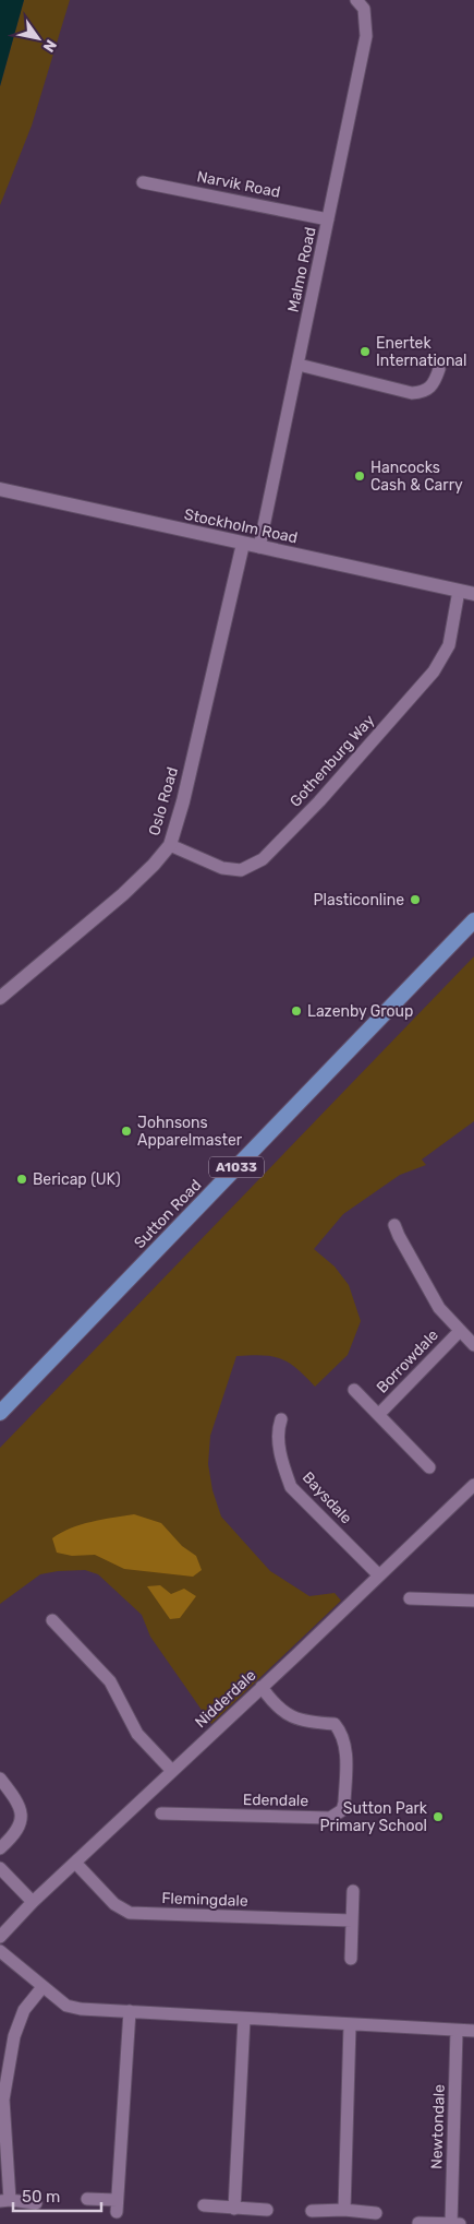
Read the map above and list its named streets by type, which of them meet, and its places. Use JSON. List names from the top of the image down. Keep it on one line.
{"streets":{"highway":["A1033","Sutton Road"],"street":["Narvik Road","Malmo Road","Stockholm Road","Gothenburg Way","Oslo Road","Borrowdale","Baysdale","Nidderdale","Edendale","Flemingdale","Newtondale"]},"crossings":[["Narvik Road","Malmo Road"],["Malmo Road","Stockholm Road"],["Stockholm Road","Gothenburg Way"],["Stockholm Road","Oslo Road"],["Gothenburg Way","Oslo Road"],["Baysdale","Nidderdale"],["Nidderdale","Edendale"],["Nidderdale","Flemingdale"]],"places":["Enertek International","Hancocks Cash & Carry","Plasticonline","Lazenby Group","Johnsons Apparelmaster","Bericap (UK)","Sutton Park Primary School"],"scale_bar":"50 m","north":"bottom right"}
